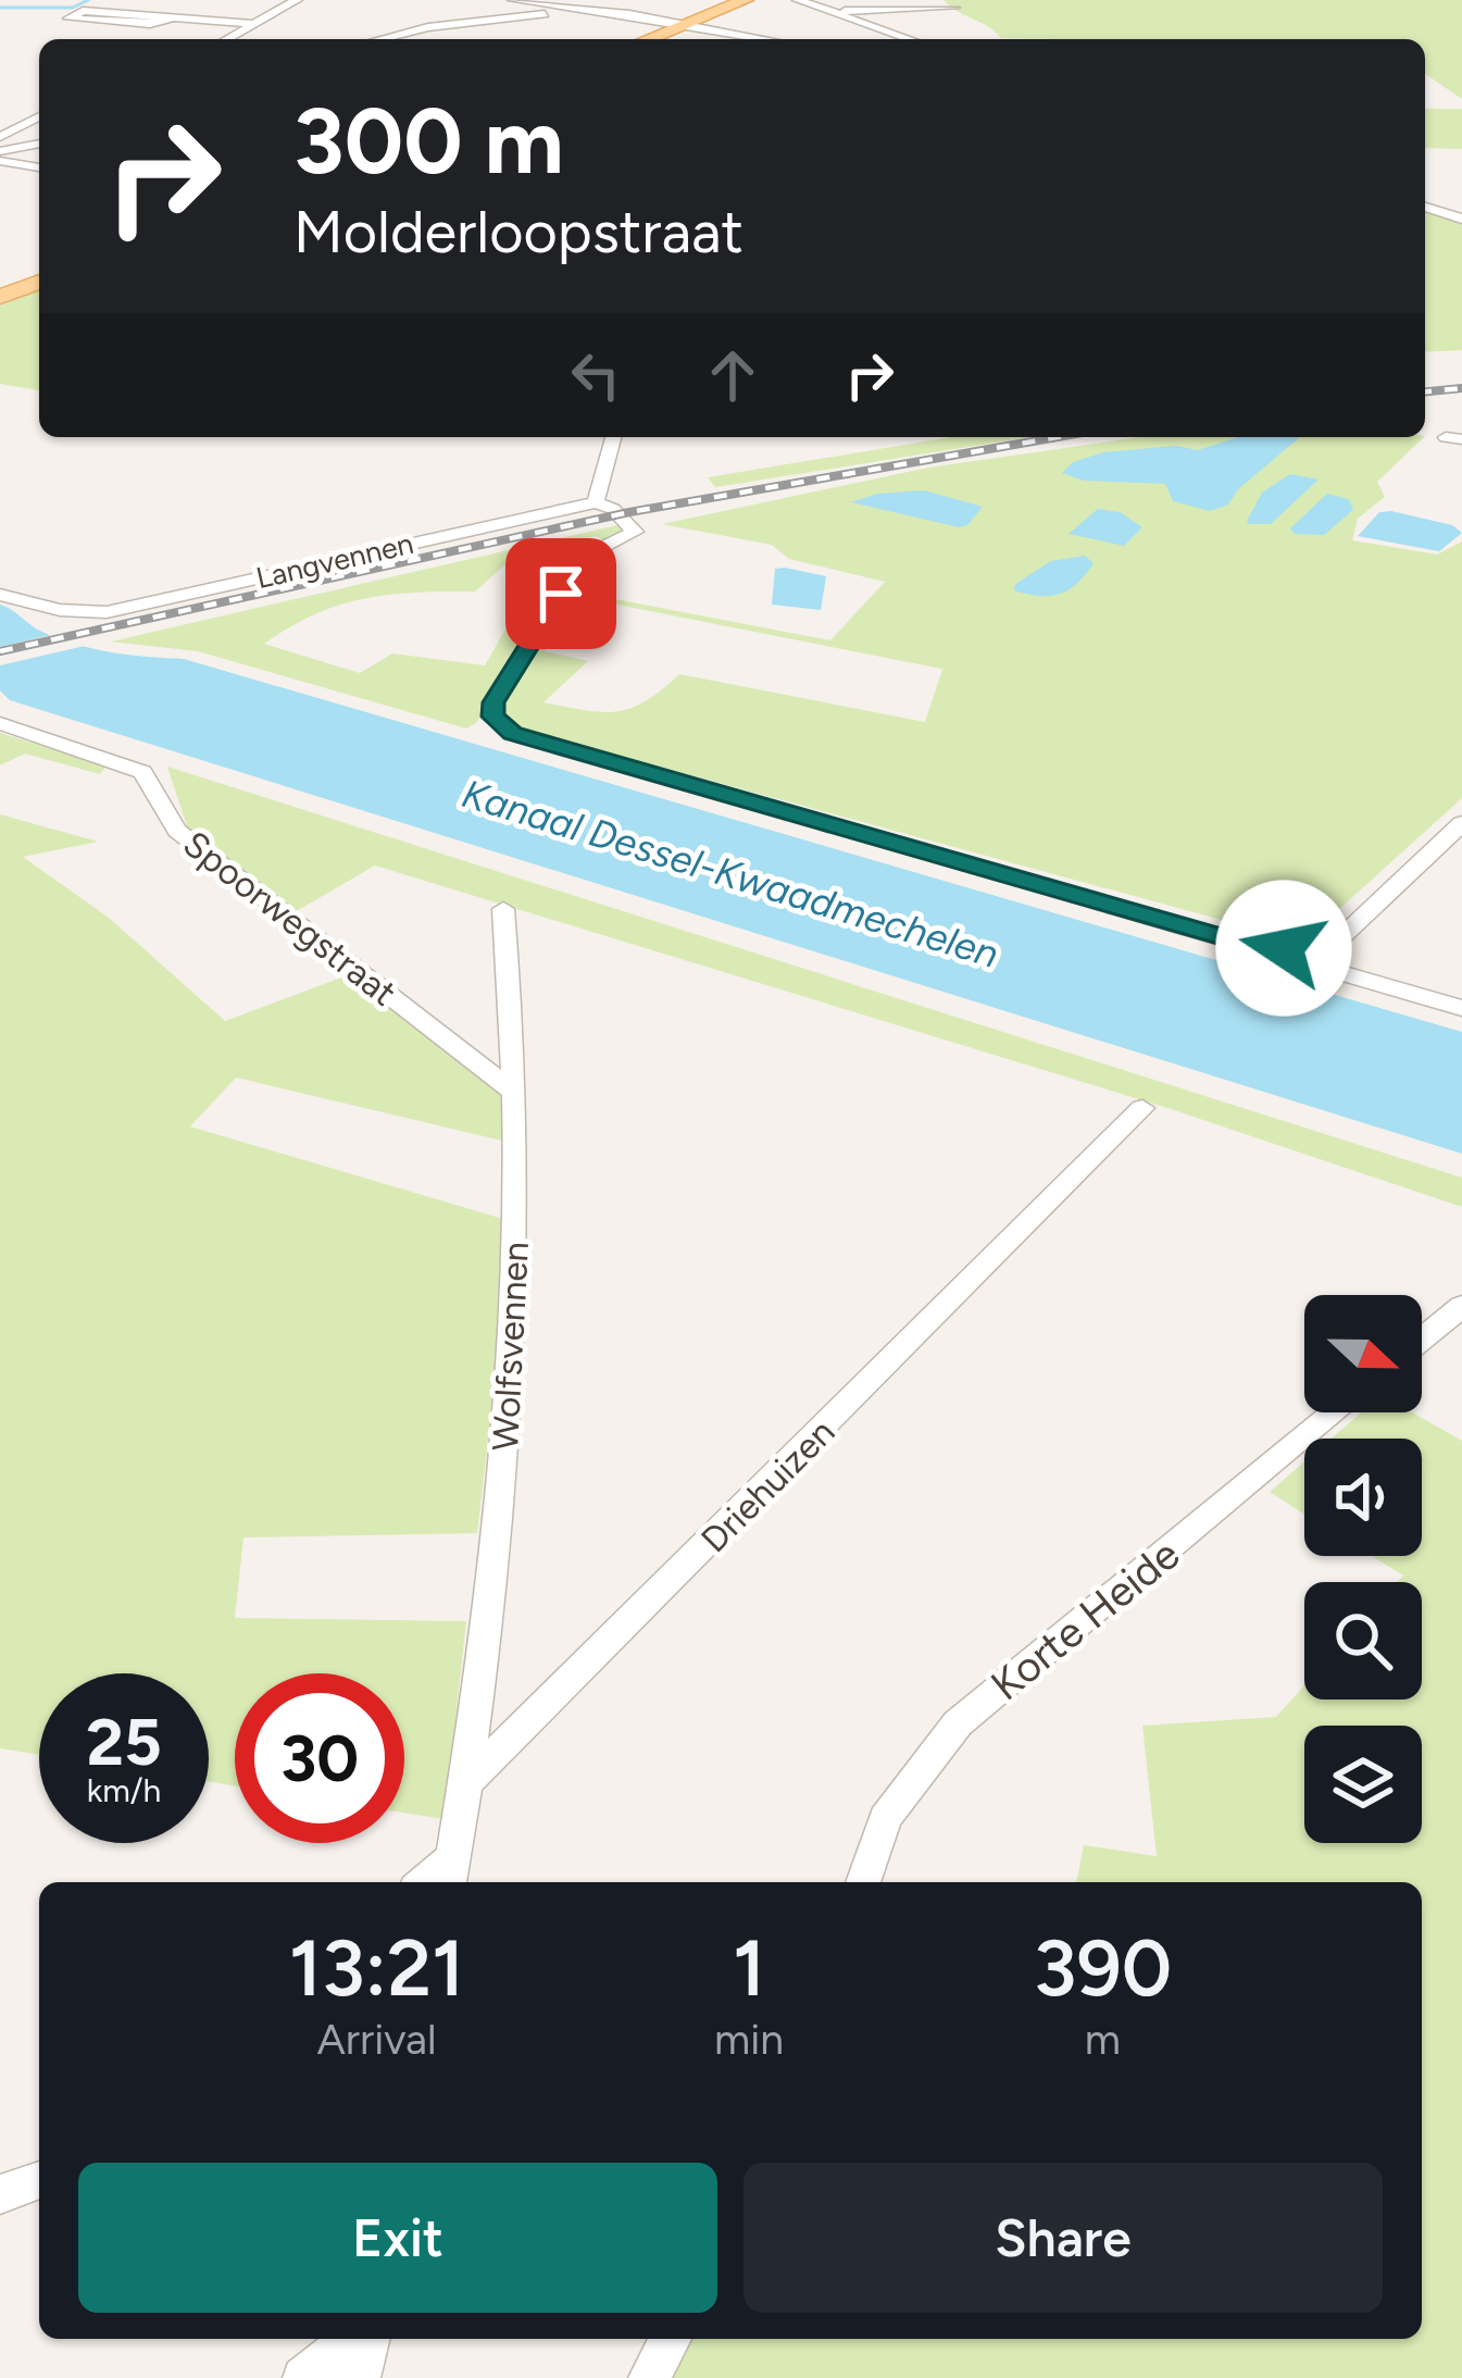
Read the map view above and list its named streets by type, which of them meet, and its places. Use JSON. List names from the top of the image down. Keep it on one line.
{"streets":{"street":["Langvennen","Spoorwegstraat","Wolfsvennen","Driehuizen","Korte Heide"]},"crossings":[["Spoorwegstraat","Wolfsvennen"],["Wolfsvennen","Driehuizen"]],"water":["Kanaal Dessel-Kwaadmechelen"],"north":"right","page":{"turn":["300 m","Molderloopstraat"],"speed":"25 km/h","limit":"30","eta":["13:21","Arrival","1","min","390","m"],"buttons":["Exit","Share"]}}
